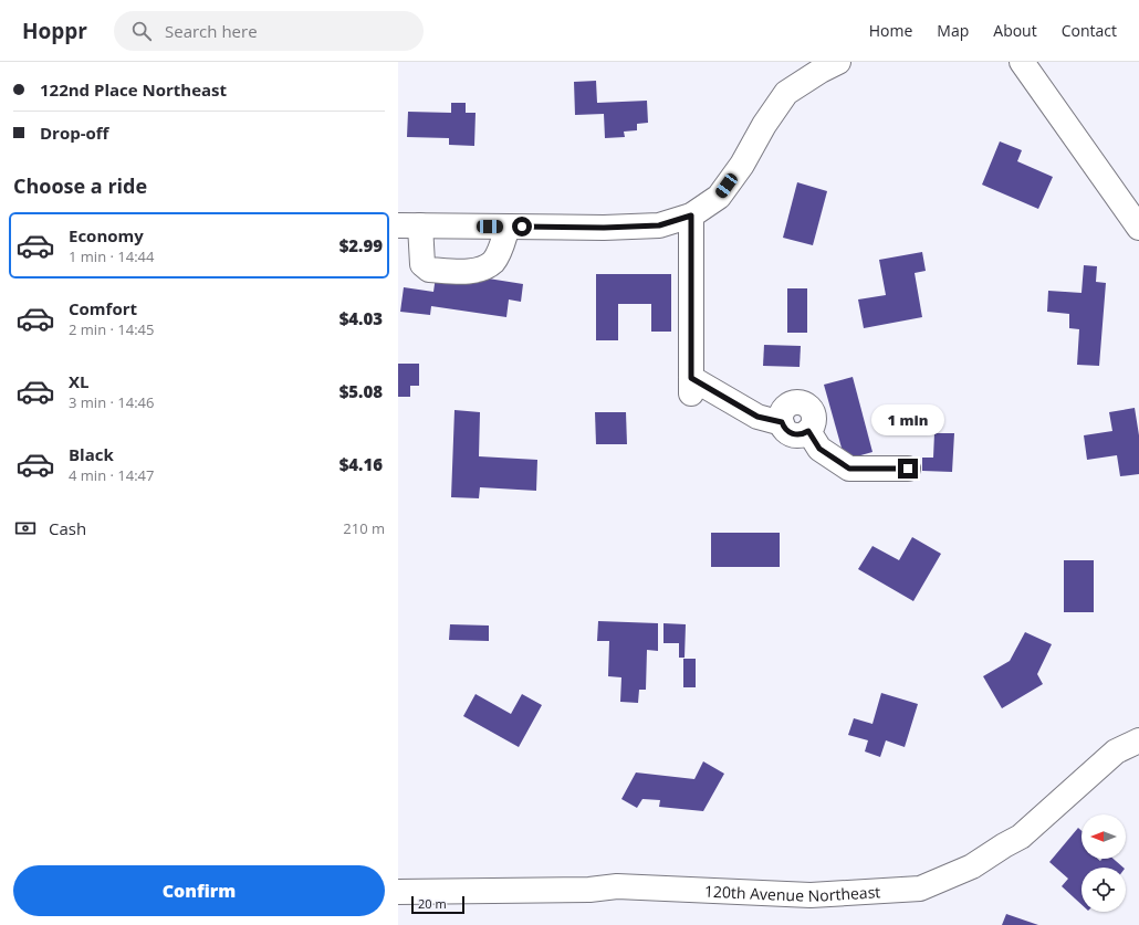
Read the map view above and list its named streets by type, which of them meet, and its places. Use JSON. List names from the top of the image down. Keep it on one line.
{"streets":{"street":["120th Avenue Northeast"]},"scale_bar":"20 m","north":"left","page":{"header":"Hoppr","search":"Search here","nav":["Home","Map","About","Contact"],"banner":["122nd Place Northeast","Drop-off"],"heading":"Choose a ride","list":[{"name":"Economy","note":"1 min · 14:44","value":"$2.99"},{"name":"Comfort","note":"2 min · 14:45","value":"$4.03"},{"name":"XL","note":"3 min · 14:46","value":"$5.08"},{"name":"Black","note":"4 min · 14:47","value":"$4.16"}],"bubble":"1 min","pay":["Cash","210 m"],"buttons":"Confirm","scale":"20 m"}}
